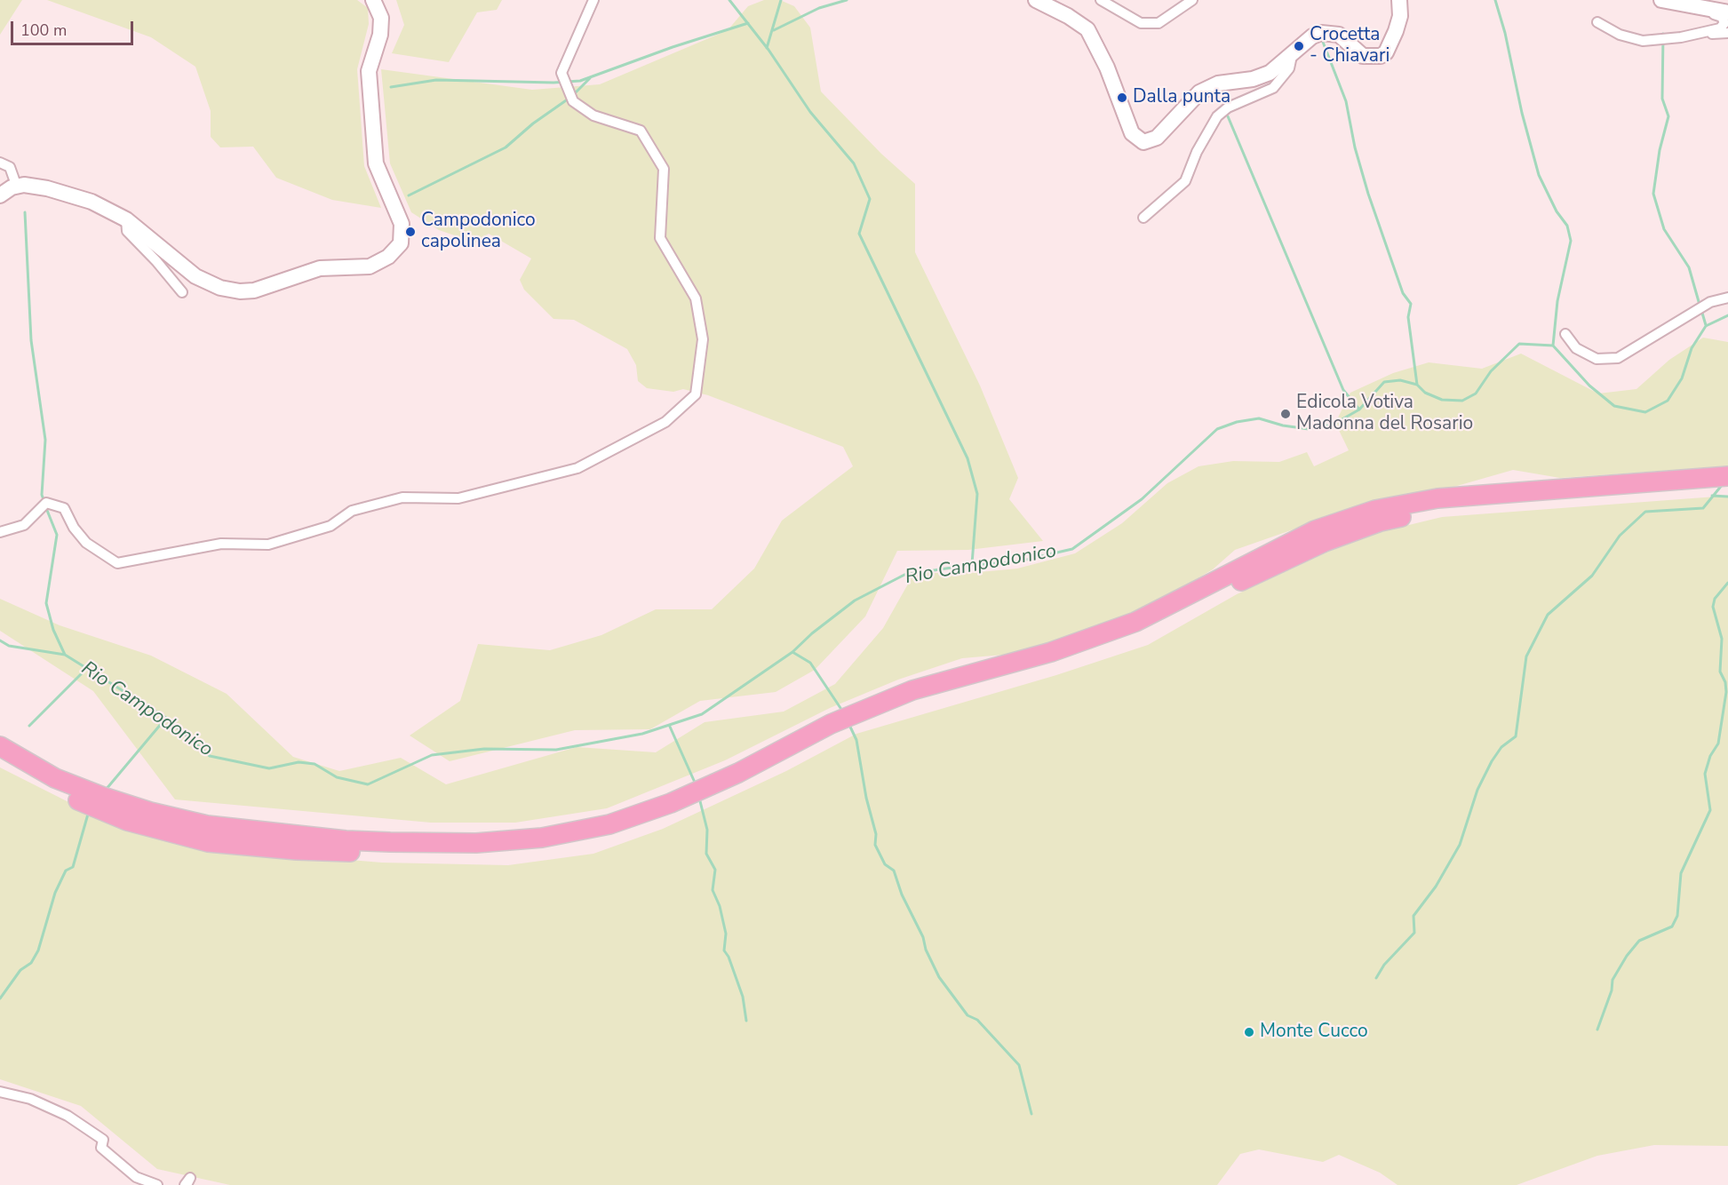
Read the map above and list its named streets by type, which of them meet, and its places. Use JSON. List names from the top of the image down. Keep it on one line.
{"water":["Rio Campodonico"],"places":["Crocetta - Chiavari","Dalla punta","Campodonico capolinea","Edicola Votiva Madonna del Rosario","Monte Cucco"],"scale_bar":"100 m"}
